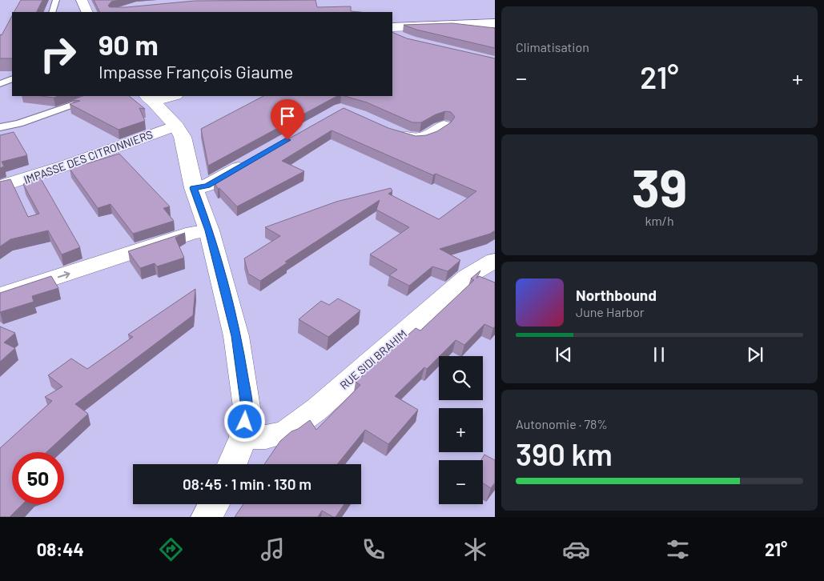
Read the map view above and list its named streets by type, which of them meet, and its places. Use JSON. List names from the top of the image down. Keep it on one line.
{"streets":{"street":["IMPASSE DES CITRONNIERS","RUE SIDI BRAHIM"]},"page":{"tile":["Climatisation",["39","km/h"],["Autonomie · 78%","390 km"]],"turn":["90 m","Impasse François Giaume"],"heat":["−","21°","+"],"song":["Northbound","June Harbor"],"map_buttons":["+","−"],"limit":"50","trip":"08:45 · 1 min · 130 m","tabs":["08:44","21°"]}}
